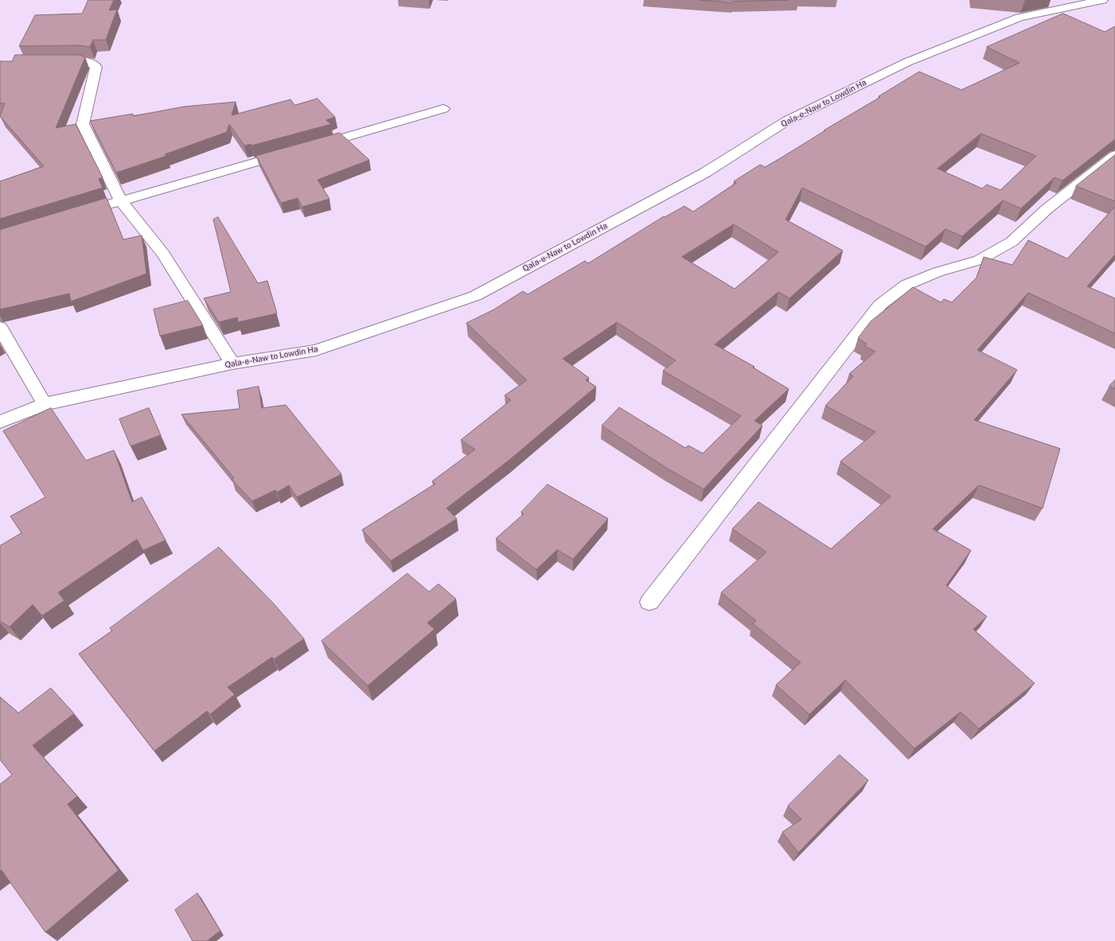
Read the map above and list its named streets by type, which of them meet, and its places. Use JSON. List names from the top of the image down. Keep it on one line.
{"streets":{"street":["Qala-e-Naw to Lowdin Ha"]}}
